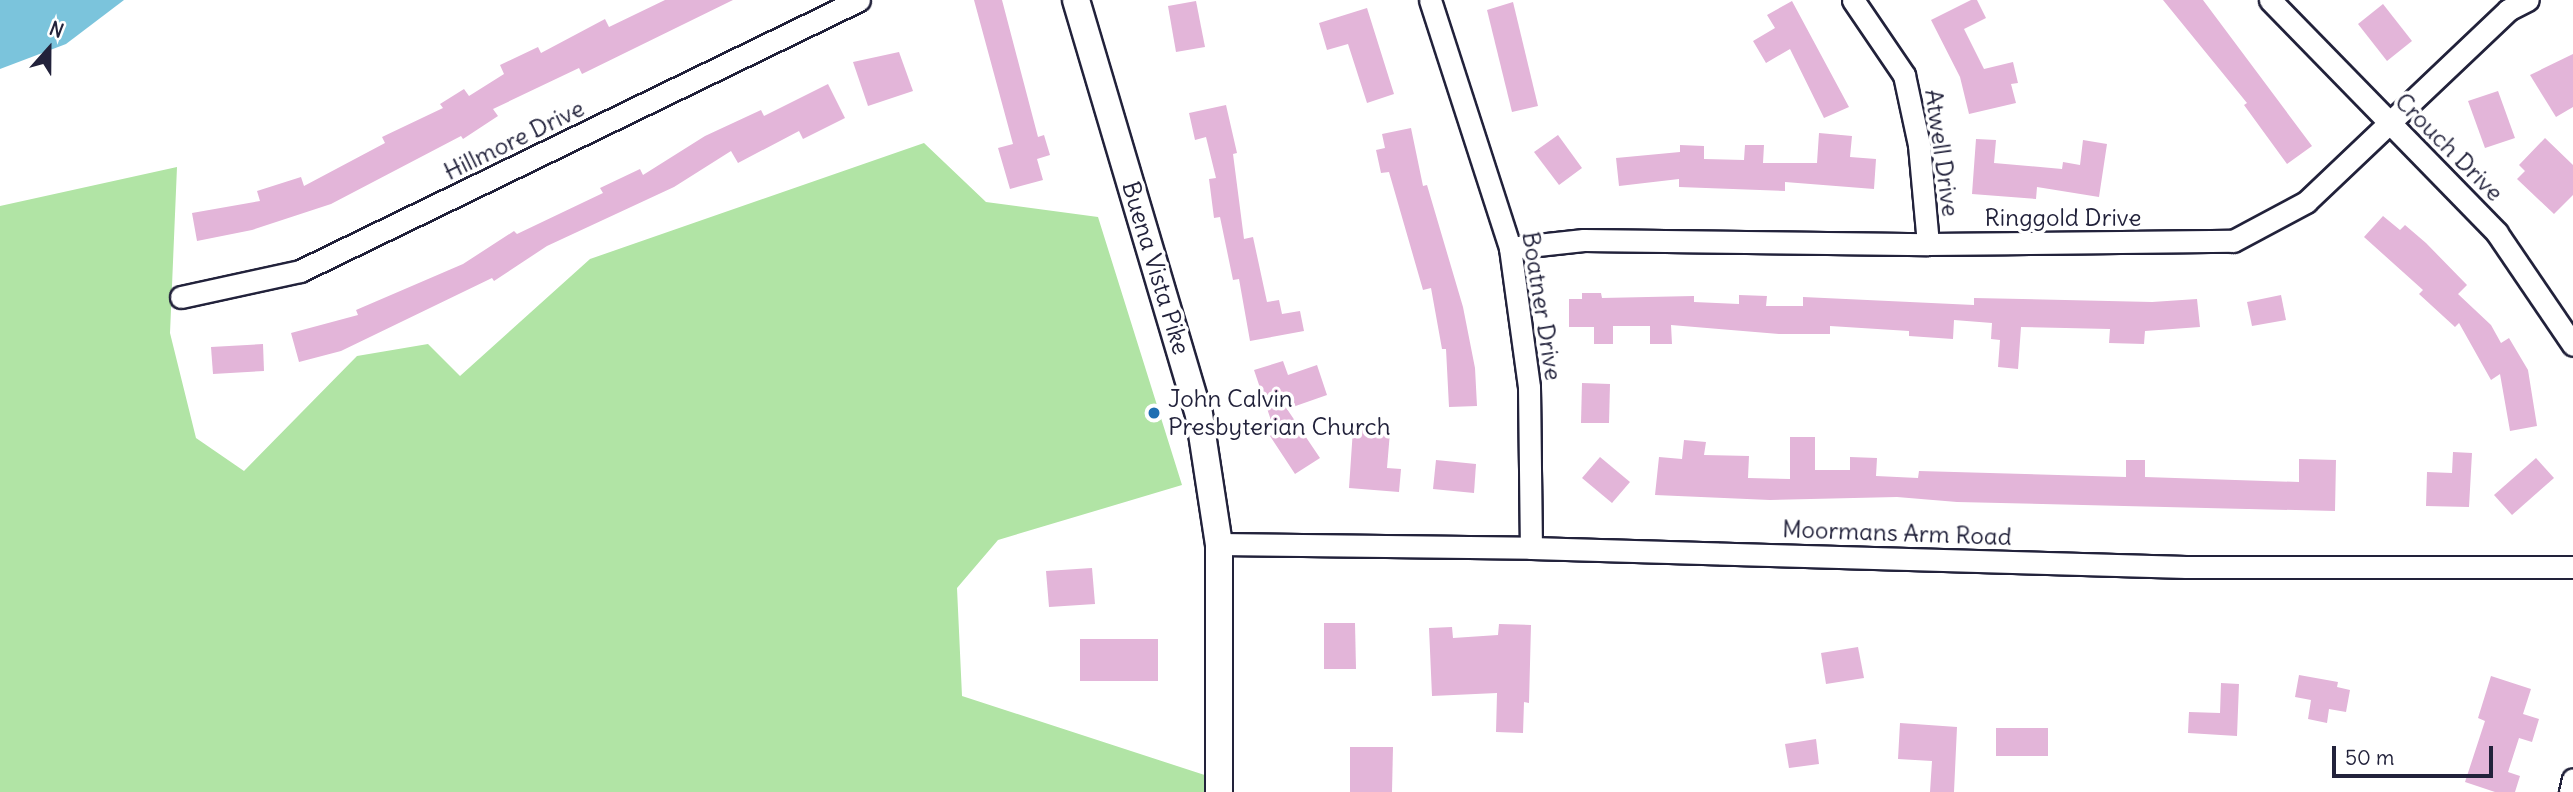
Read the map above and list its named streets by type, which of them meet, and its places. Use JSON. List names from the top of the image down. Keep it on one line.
{"streets":{"main road":["Buena Vista Pike"],"street":["Hillmore Drive","Crouch Drive","Atwell Drive","Ringgold Drive","Boatner Drive","Moormans Arm Road"]},"crossings":[["Crouch Drive","Ringgold Drive"],["Atwell Drive","Ringgold Drive"],["Ringgold Drive","Boatner Drive"],["Buena Vista Pike","Moormans Arm Road"],["Boatner Drive","Moormans Arm Road"]],"places":["John Calvin Presbyterian Church"],"scale_bar":"50 m","north":"top"}
